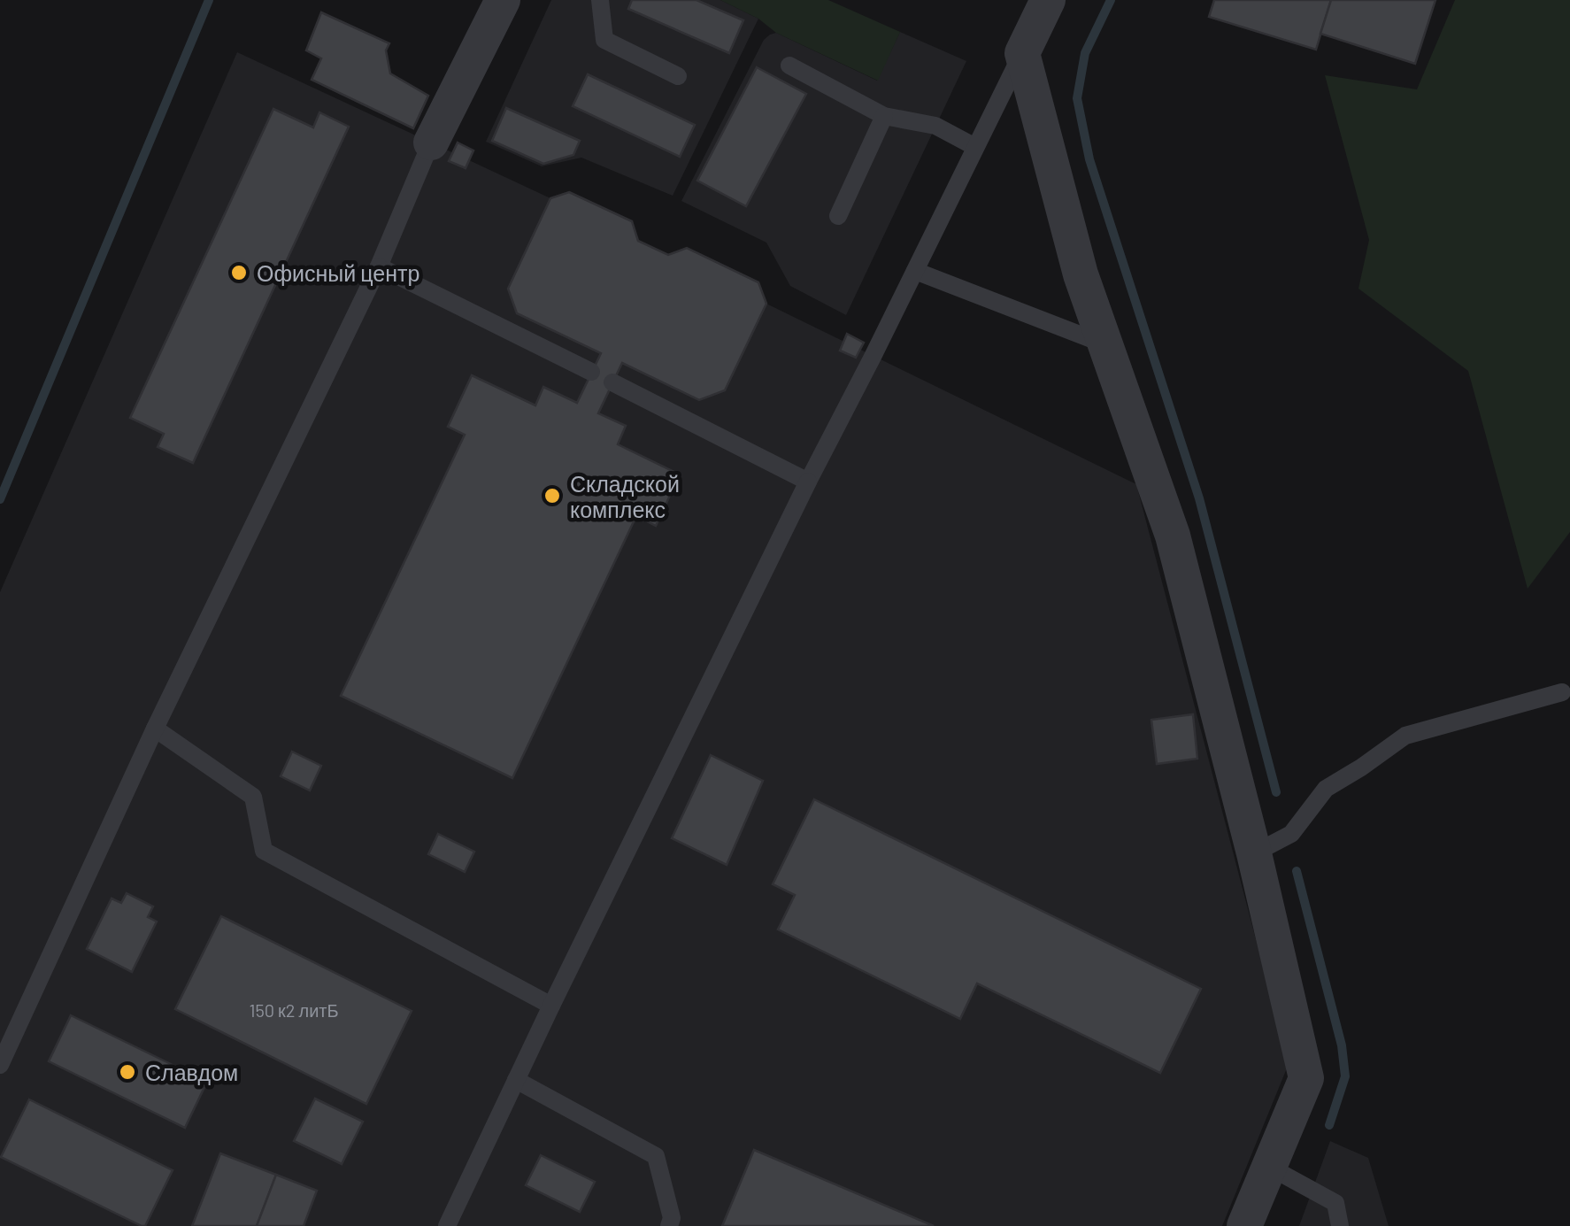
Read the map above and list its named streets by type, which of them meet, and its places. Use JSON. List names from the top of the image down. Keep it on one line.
{"places":["Офисный центр","Складской комплекс","Славдом"],"house_numbers":["150 к2 литБ"]}
